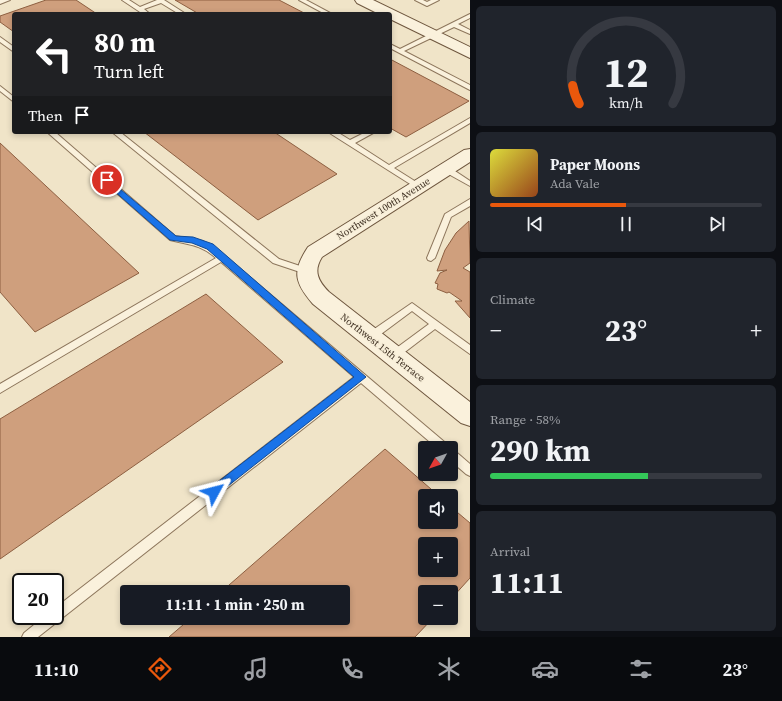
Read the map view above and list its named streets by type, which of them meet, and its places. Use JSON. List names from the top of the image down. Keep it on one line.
{"streets":{"street":["Northwest 100th Avenue","Northwest 15th Terrace"]},"crossings":[["Northwest 100th Avenue","Northwest 15th Terrace"]],"north":"bottom left","page":{"turn":["80 m","Turn left"],"then":"Then","song":["Paper Moons","Ada Vale"],"tile":["Climate",["Range · 58%","290 km"],["Arrival","11:11"]],"heat":["−","23°","+"],"map_buttons":["+","−"],"limit":"20","trip":"11:11 · 1 min · 250 m","tabs":["11:10","23°"],"gauge":["12","km/h"]}}
